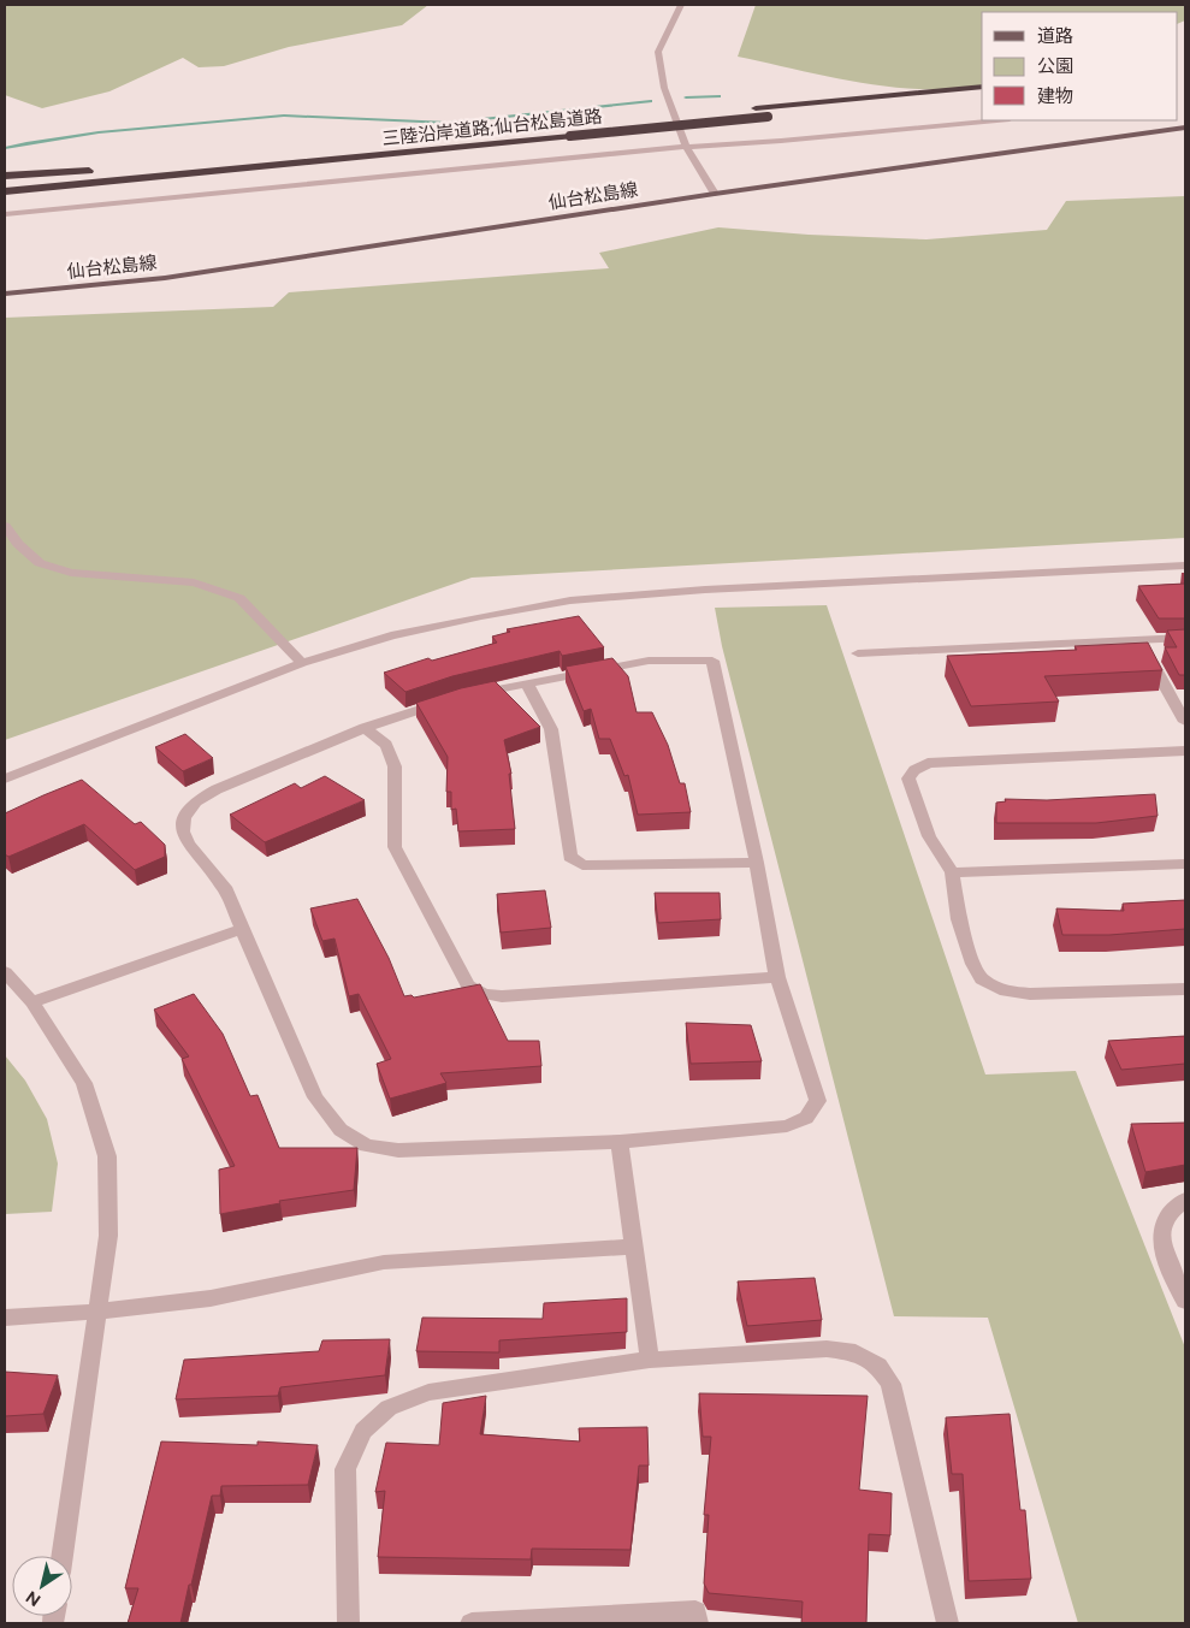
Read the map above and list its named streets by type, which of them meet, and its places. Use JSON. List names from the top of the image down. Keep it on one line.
{"streets":{"highway":["三陸沿岸道路;仙台松島道路"],"main road":["仙台松島線"]},"legend":["道路","公園","建物"],"north":"bottom left"}
